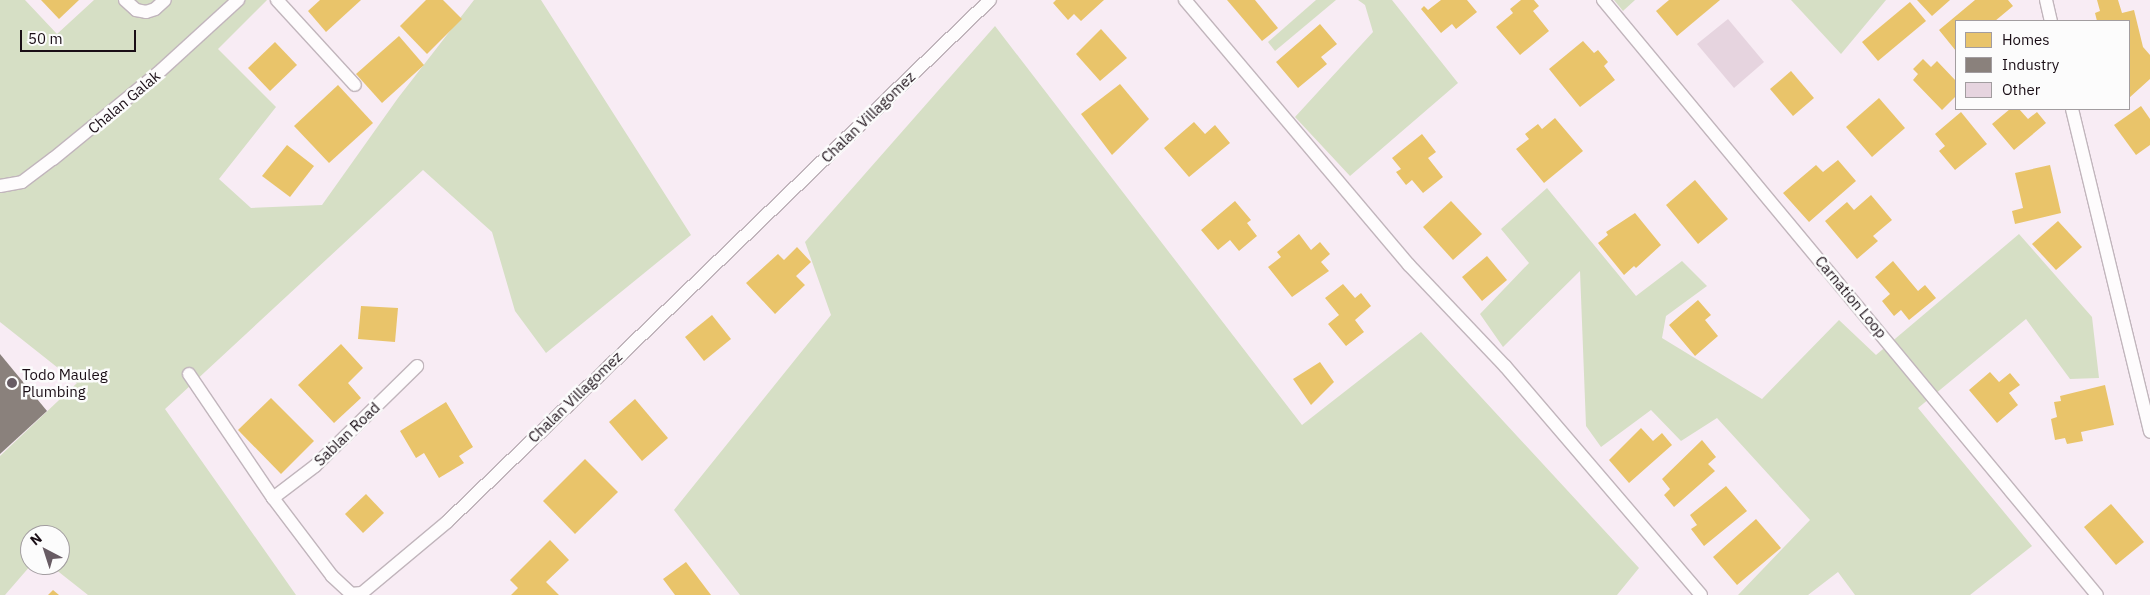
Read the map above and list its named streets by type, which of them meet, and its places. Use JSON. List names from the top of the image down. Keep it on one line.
{"streets":{"street":["Chalan Galak","Chalan Villagomez","Carnation Loop","Sablan Road"]},"crossings":[["Chalan Villagomez","Sablan Road"]],"places":["Todo Mauleg Plumbing"],"legend":["Homes","Industry","Other"],"scale_bar":"50 m","north":"top left"}
